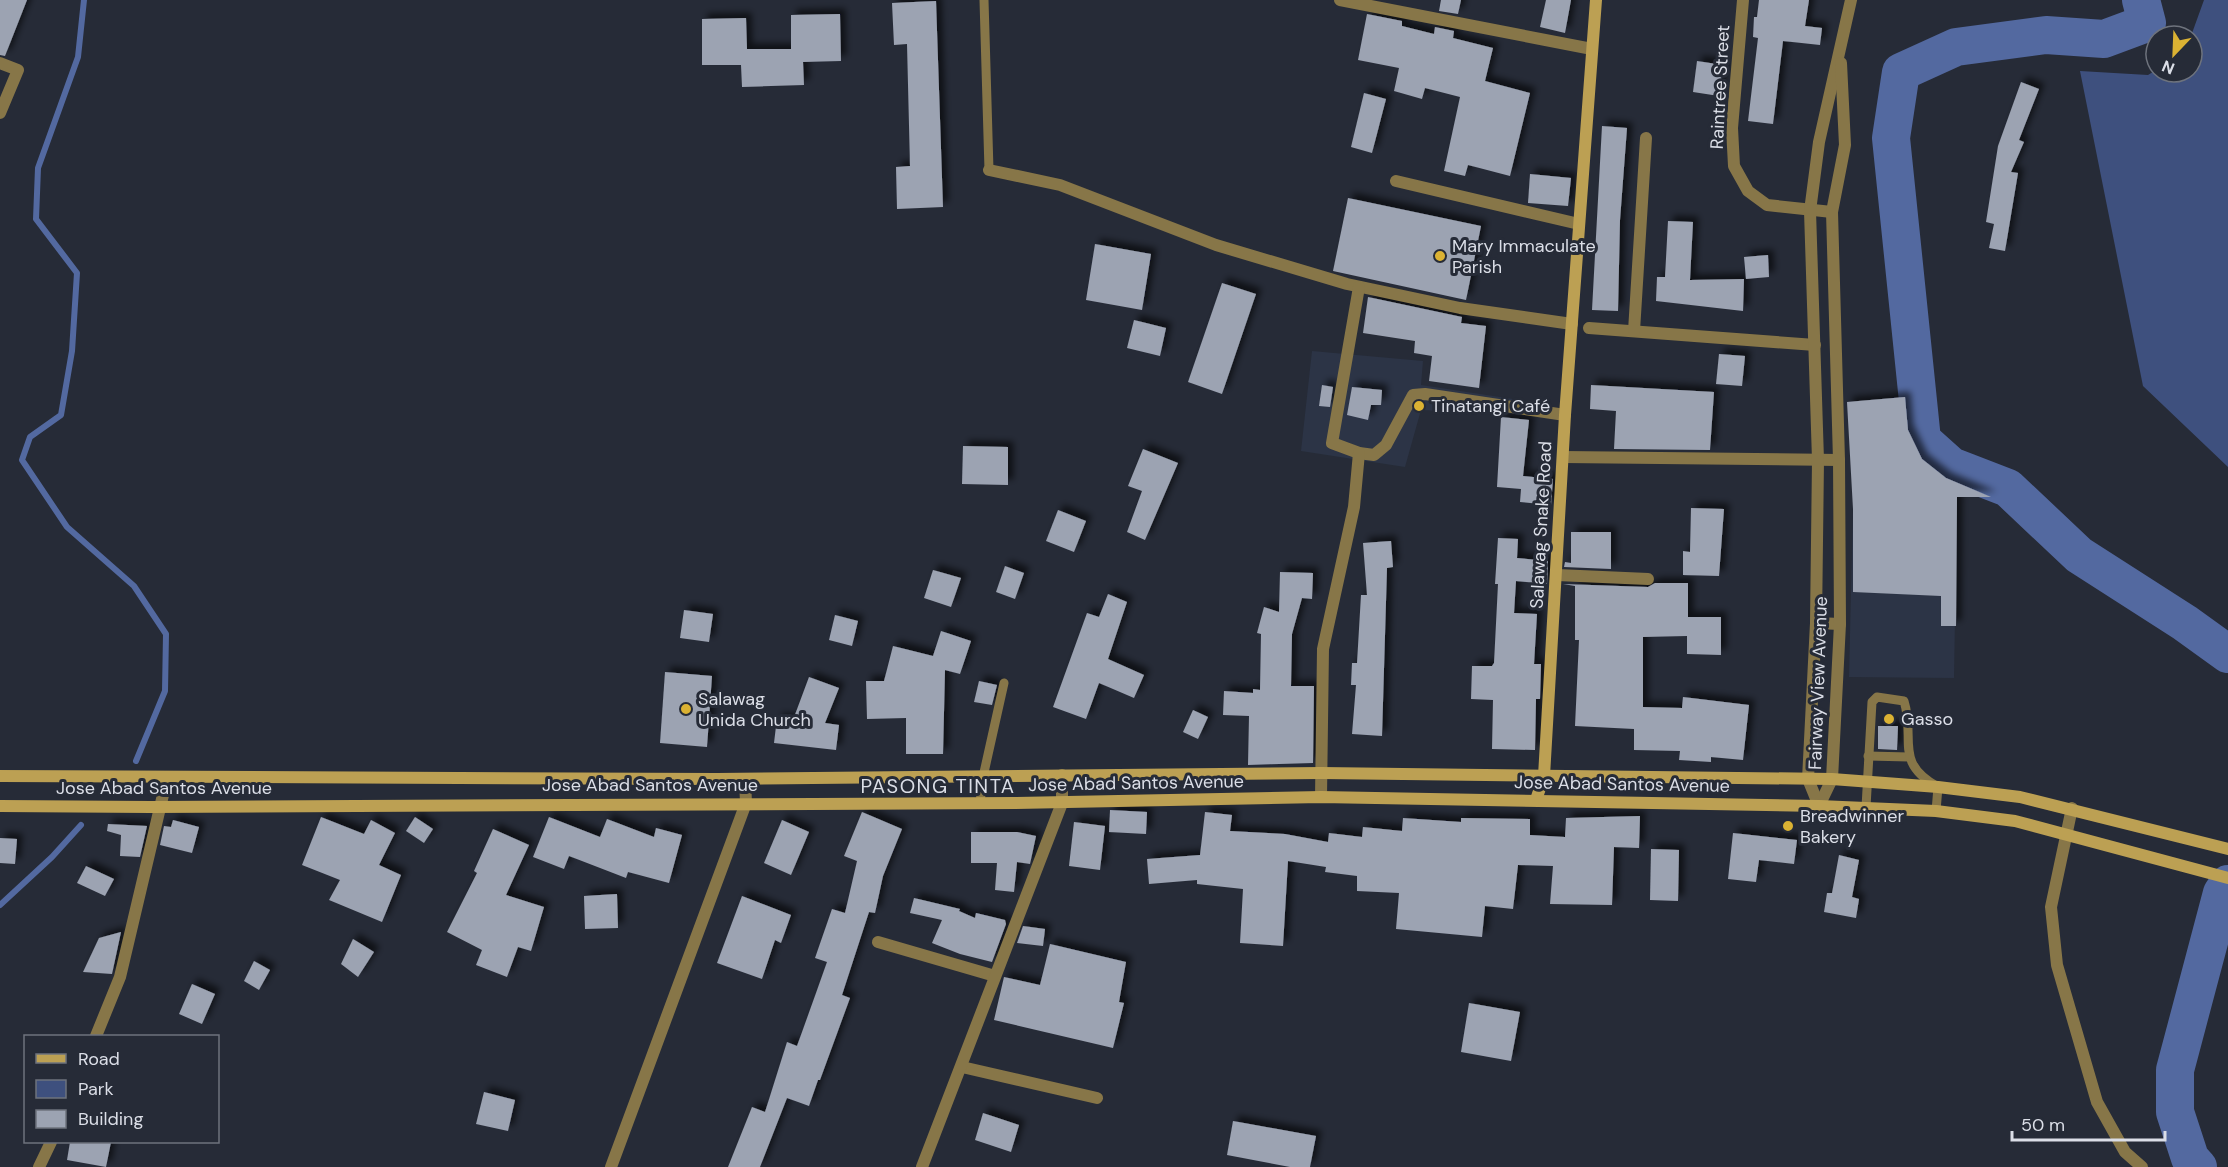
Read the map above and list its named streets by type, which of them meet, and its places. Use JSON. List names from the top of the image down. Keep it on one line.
{"streets":{"main road":["Salawag Snake Road","Jose Abad Santos Avenue"],"street":["Raintree Street","Fairway View Avenue"]},"crossings":[["Raintree Street","Fairway View Avenue"],["Salawag Snake Road","Jose Abad Santos Avenue"],["Fairway View Avenue","Jose Abad Santos Avenue"]],"districts":["PASONG TINTA"],"places":["Mary Immaculate Parish","Tinatangi Café","Salawag Unida Church","Gasso","Breadwinner Bakery"],"legend":["Road","Park","Building"],"scale_bar":"50 m","north":"bottom left"}
